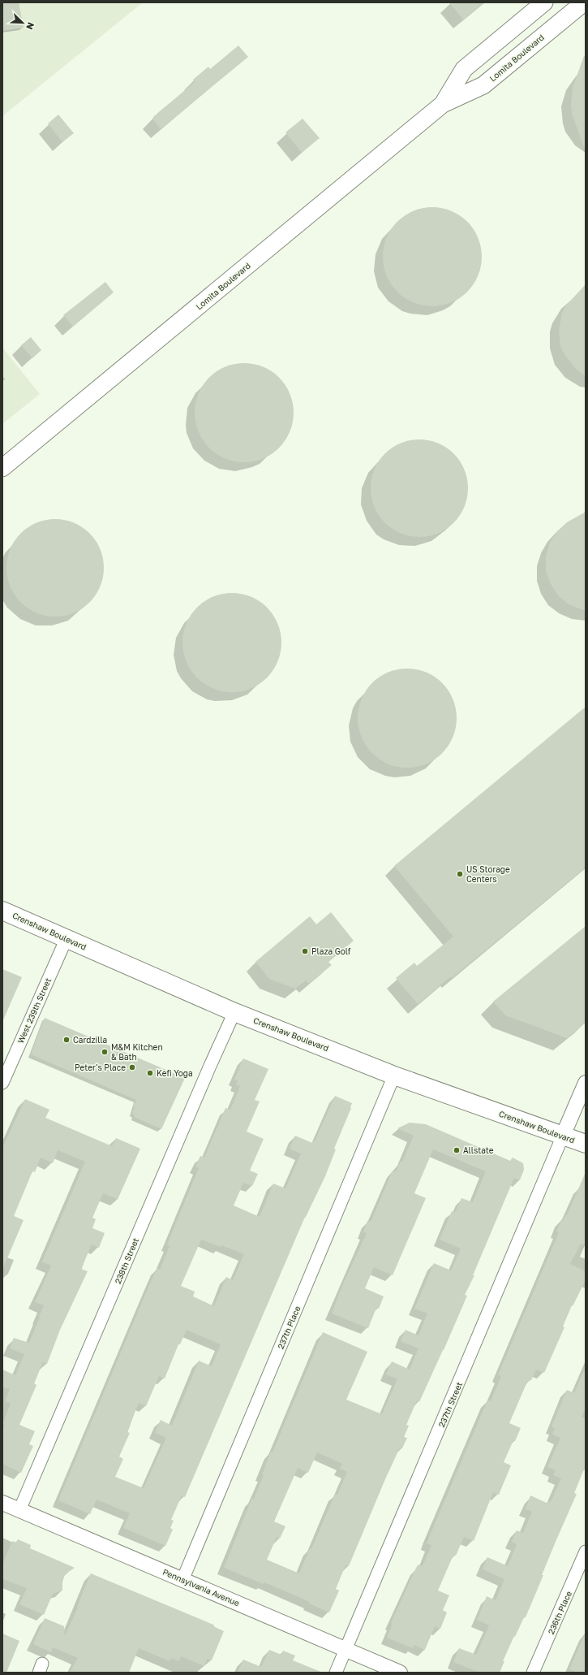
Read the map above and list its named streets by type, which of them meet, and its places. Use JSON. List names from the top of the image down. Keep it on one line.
{"streets":{"main road":["Lomita Boulevard","Crenshaw Boulevard"],"street":["West 239th Street","238th Street","237th Place","237th Street","Pennsylvania Avenue","236th Place"]},"crossings":[["Crenshaw Boulevard","West 239th Street"],["Crenshaw Boulevard","238th Street"],["Crenshaw Boulevard","237th Place"],["Crenshaw Boulevard","237th Street"],["238th Street","Pennsylvania Avenue"],["237th Place","Pennsylvania Avenue"],["237th Street","Pennsylvania Avenue"]],"places":["US Storage Centers","Plaza Golf","Cardzilla","M&M Kitchen & Bath","Peter's Place","Kefi Yoga","Allstate"],"north":"bottom right"}
